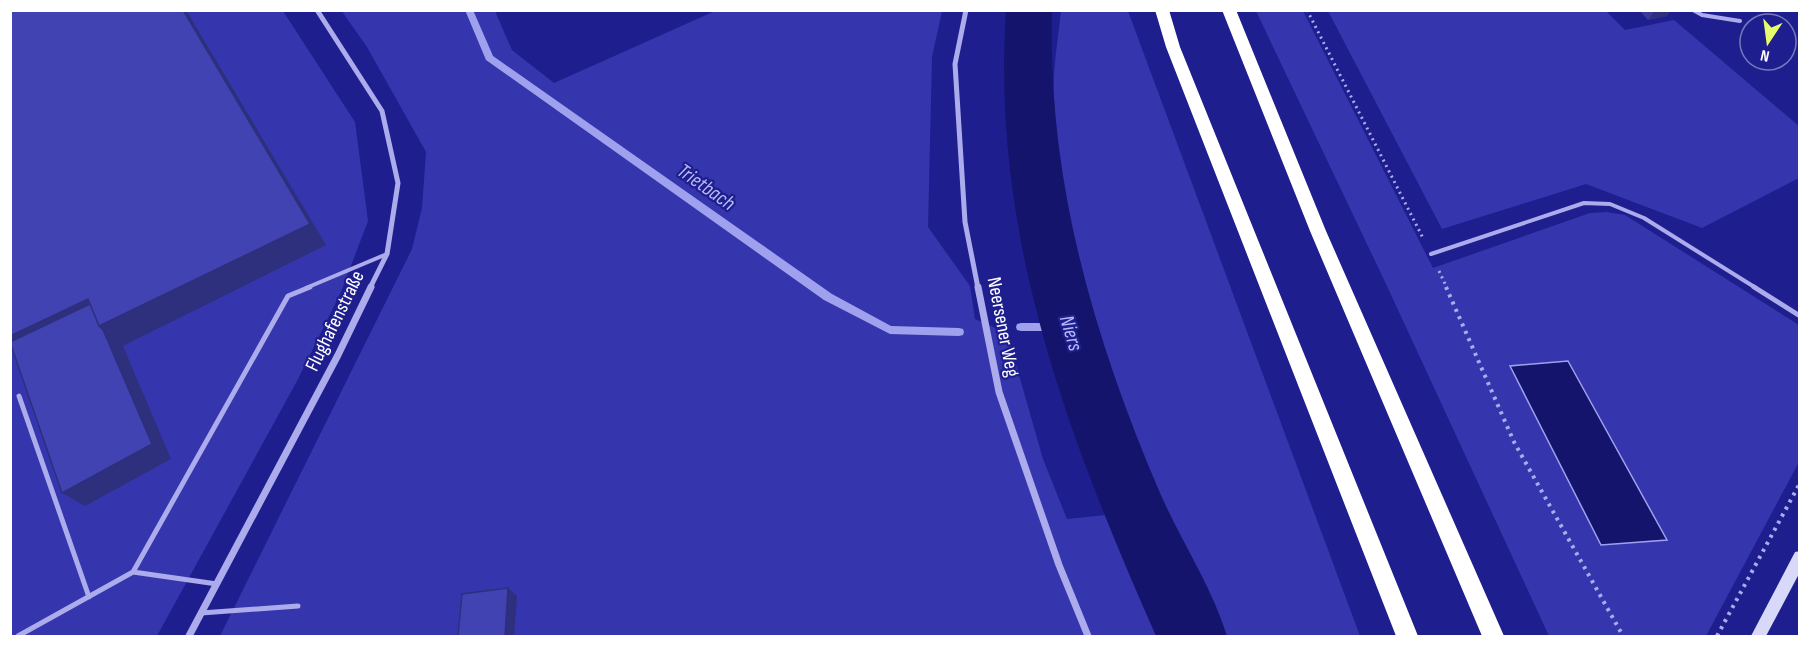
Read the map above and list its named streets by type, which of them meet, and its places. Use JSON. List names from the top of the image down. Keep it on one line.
{"streets":{"street":["Flughafenstraße","Neersener Weg"]},"water":["Trietbach","Niers"],"north":"bottom"}
